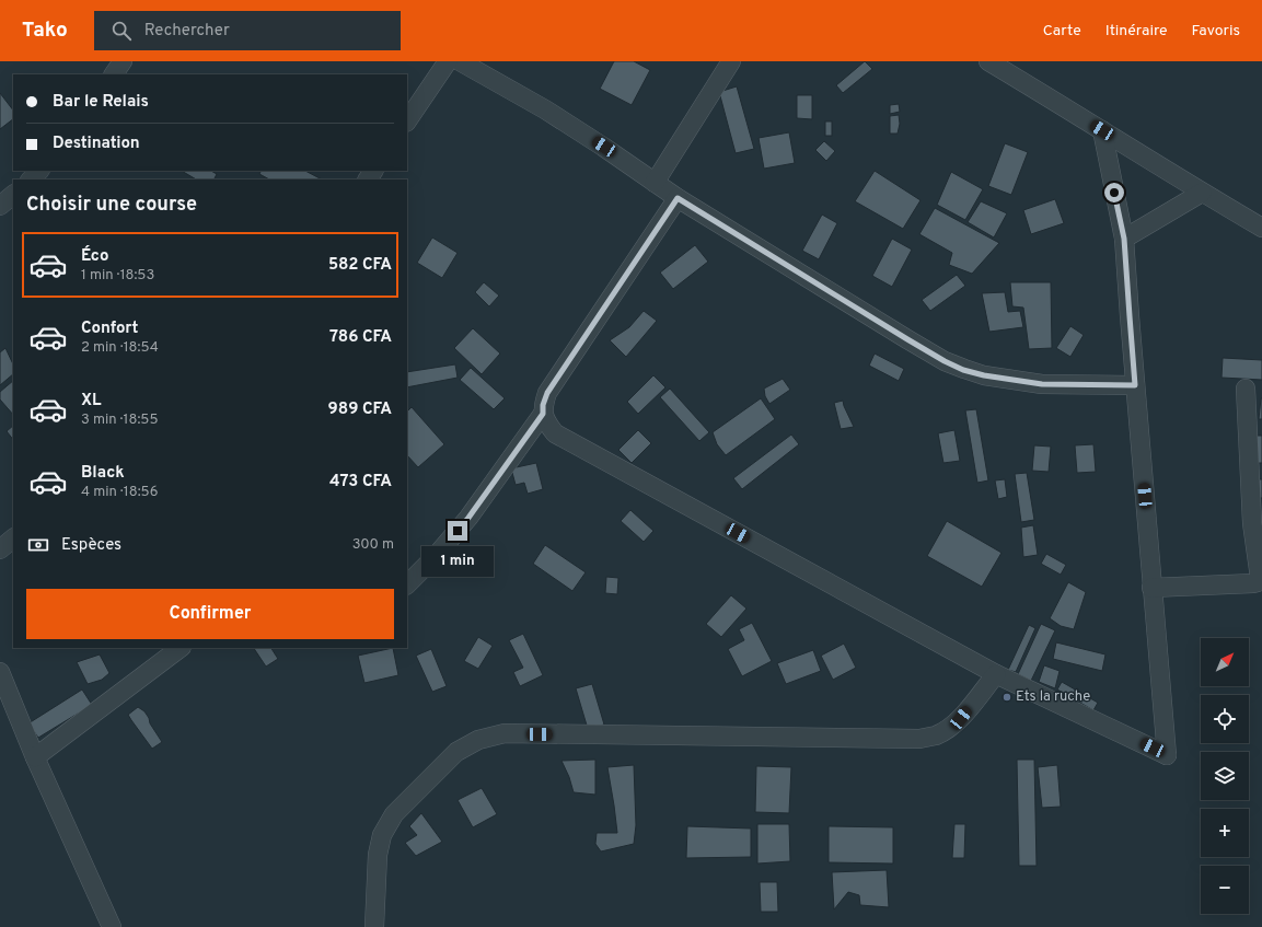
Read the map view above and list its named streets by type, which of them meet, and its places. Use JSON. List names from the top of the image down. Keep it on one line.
{"places":["Ets la ruche"],"north":"top right","page":{"header":"Tako","search":"Rechercher","nav":["Carte","Itinéraire","Favoris"],"banner":["Bar le Relais","Destination"],"heading":"Choisir une course","list":[{"name":"Éco","note":"1 min · 18:53","value":"582 CFA"},{"name":"Confort","note":"2 min · 18:54","value":"786 CFA"},{"name":"XL","note":"3 min · 18:55","value":"989 CFA"},{"name":"Black","note":"4 min · 18:56","value":"473 CFA"}],"pay":["Espèces","300 m"],"bubble":"1 min","buttons":"Confirmer","map_buttons":["+","−"]}}
